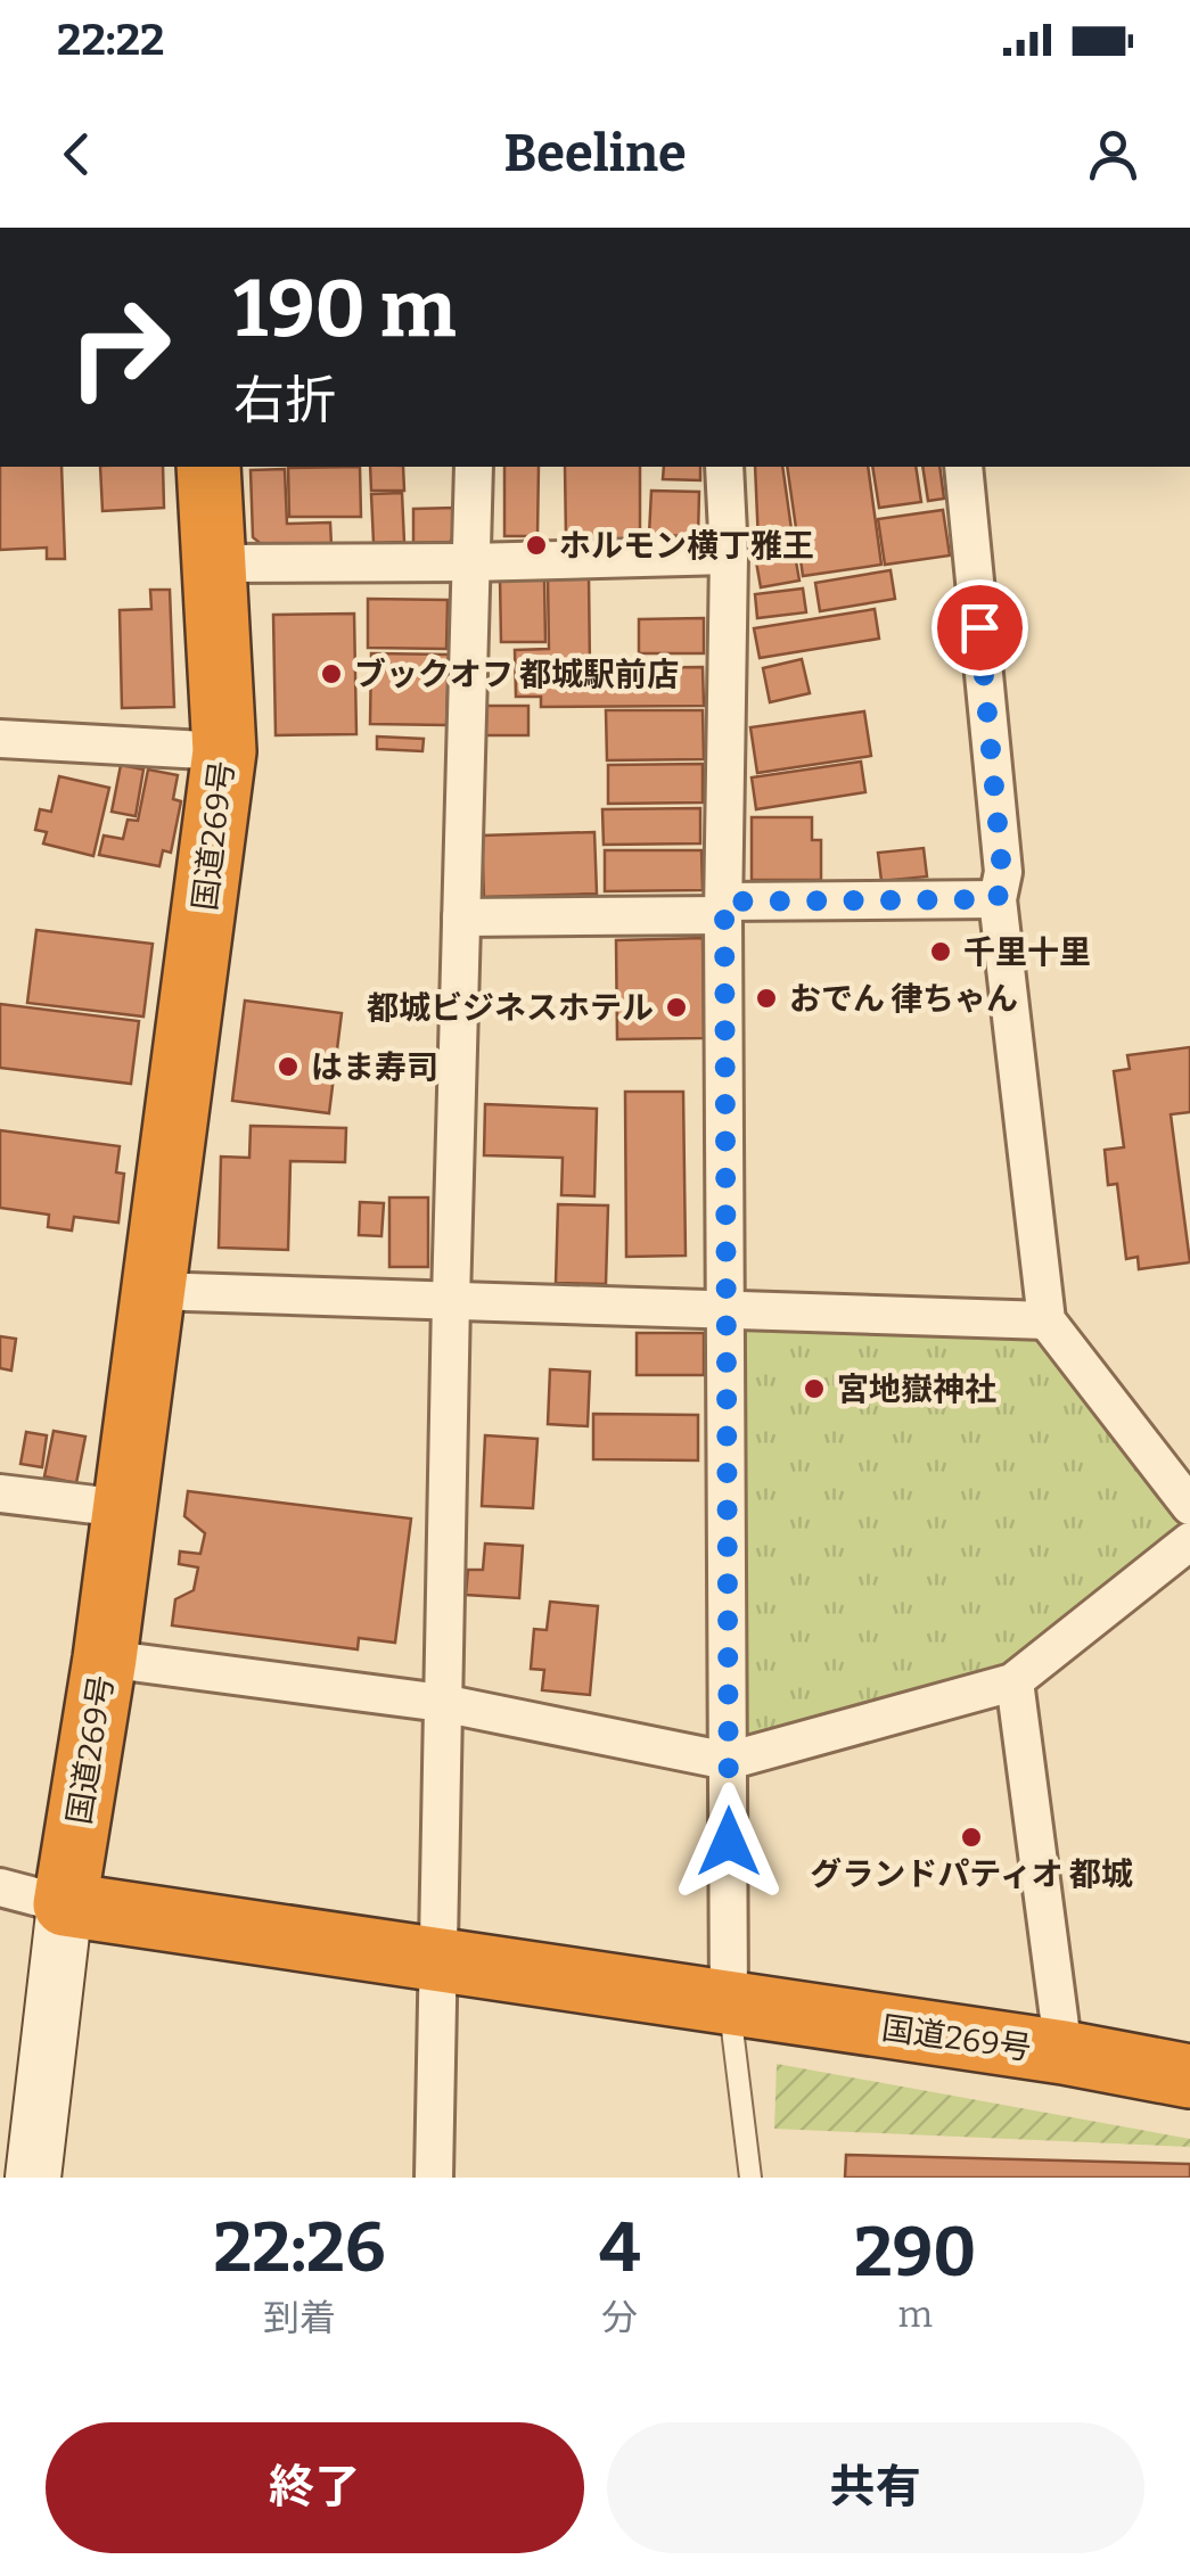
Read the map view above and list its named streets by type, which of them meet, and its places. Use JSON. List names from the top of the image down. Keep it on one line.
{"streets":{"highway":["国道269号"]},"places":["ホルモン横丁雅王","ブックオフ 都城駅前店","千里十里","おでん 律ちゃん","都城ビジネスホテル","はま寿司","宮地嶽神社","グランドパティオ 都城"],"page":{"status":"22:22","header":"Beeline","turn":["190 m","右折"],"eta":["22:26","到着","4","分","290","m"],"buttons":["終了","共有"]}}
